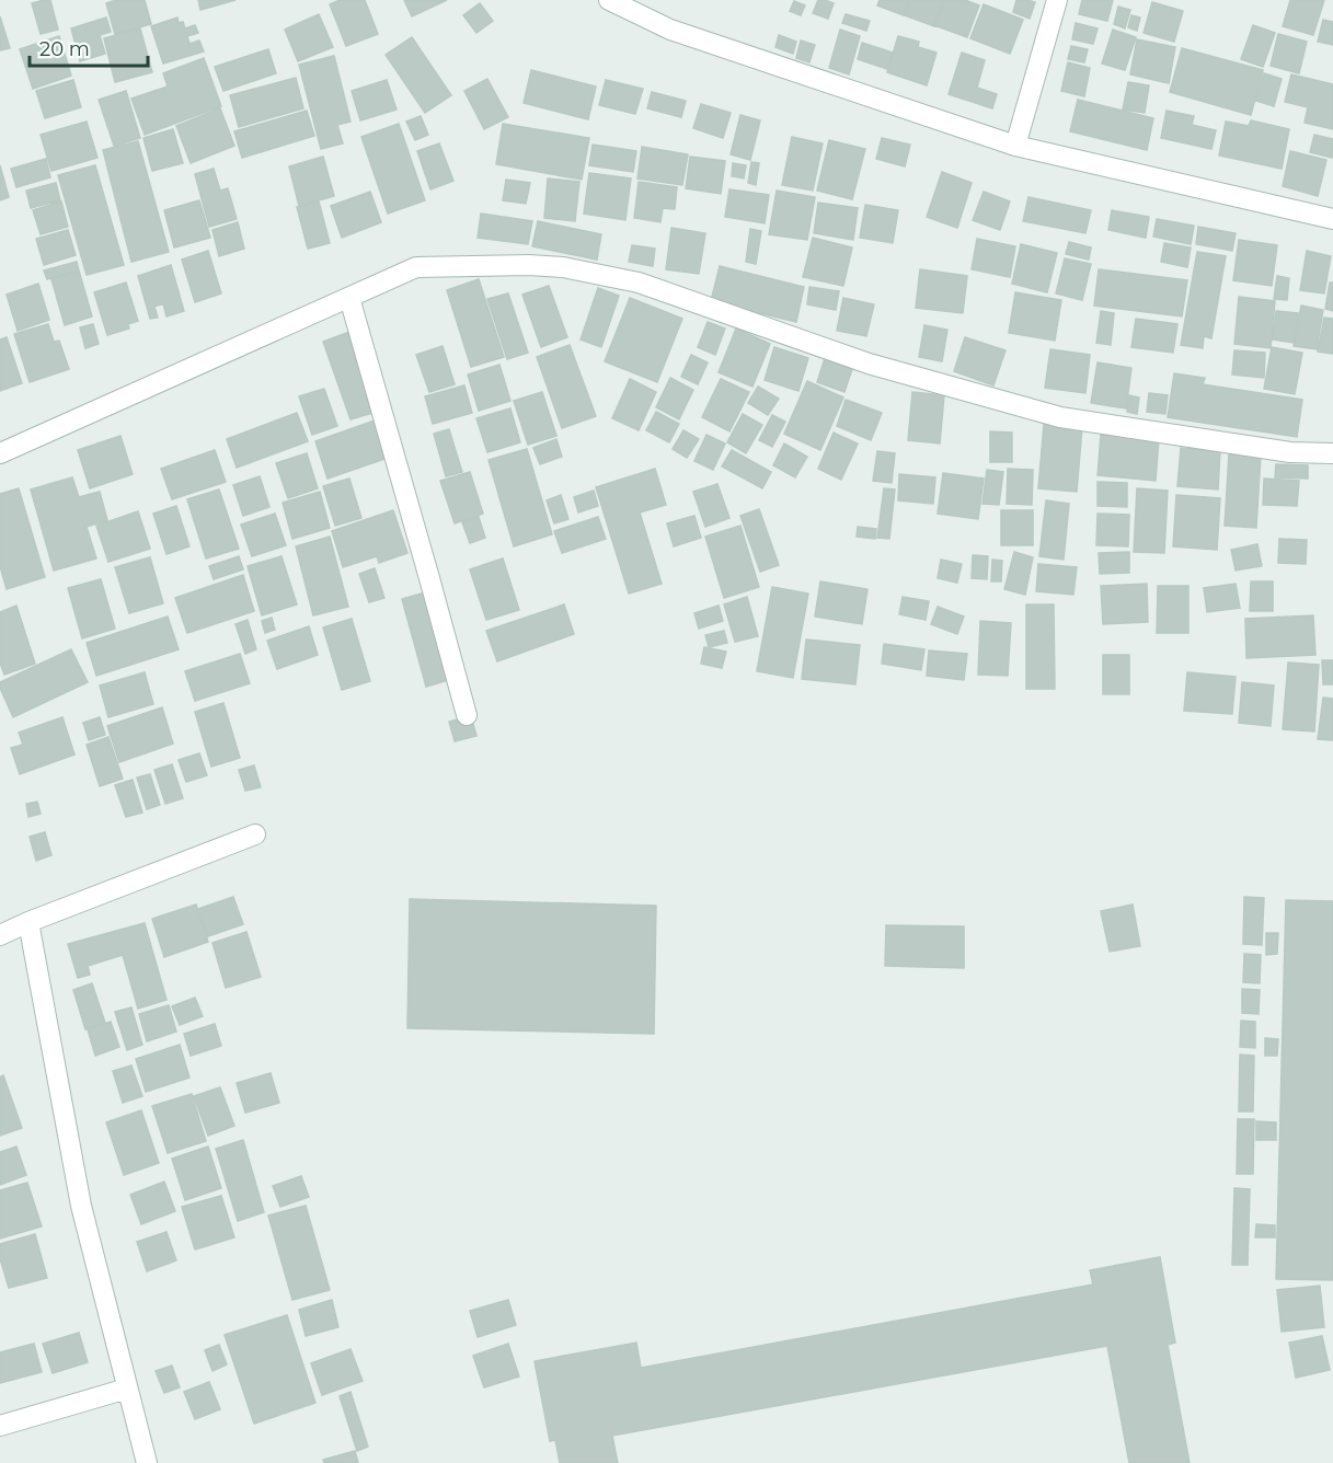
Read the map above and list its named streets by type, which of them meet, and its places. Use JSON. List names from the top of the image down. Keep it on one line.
{"scale_bar":"20 m"}
